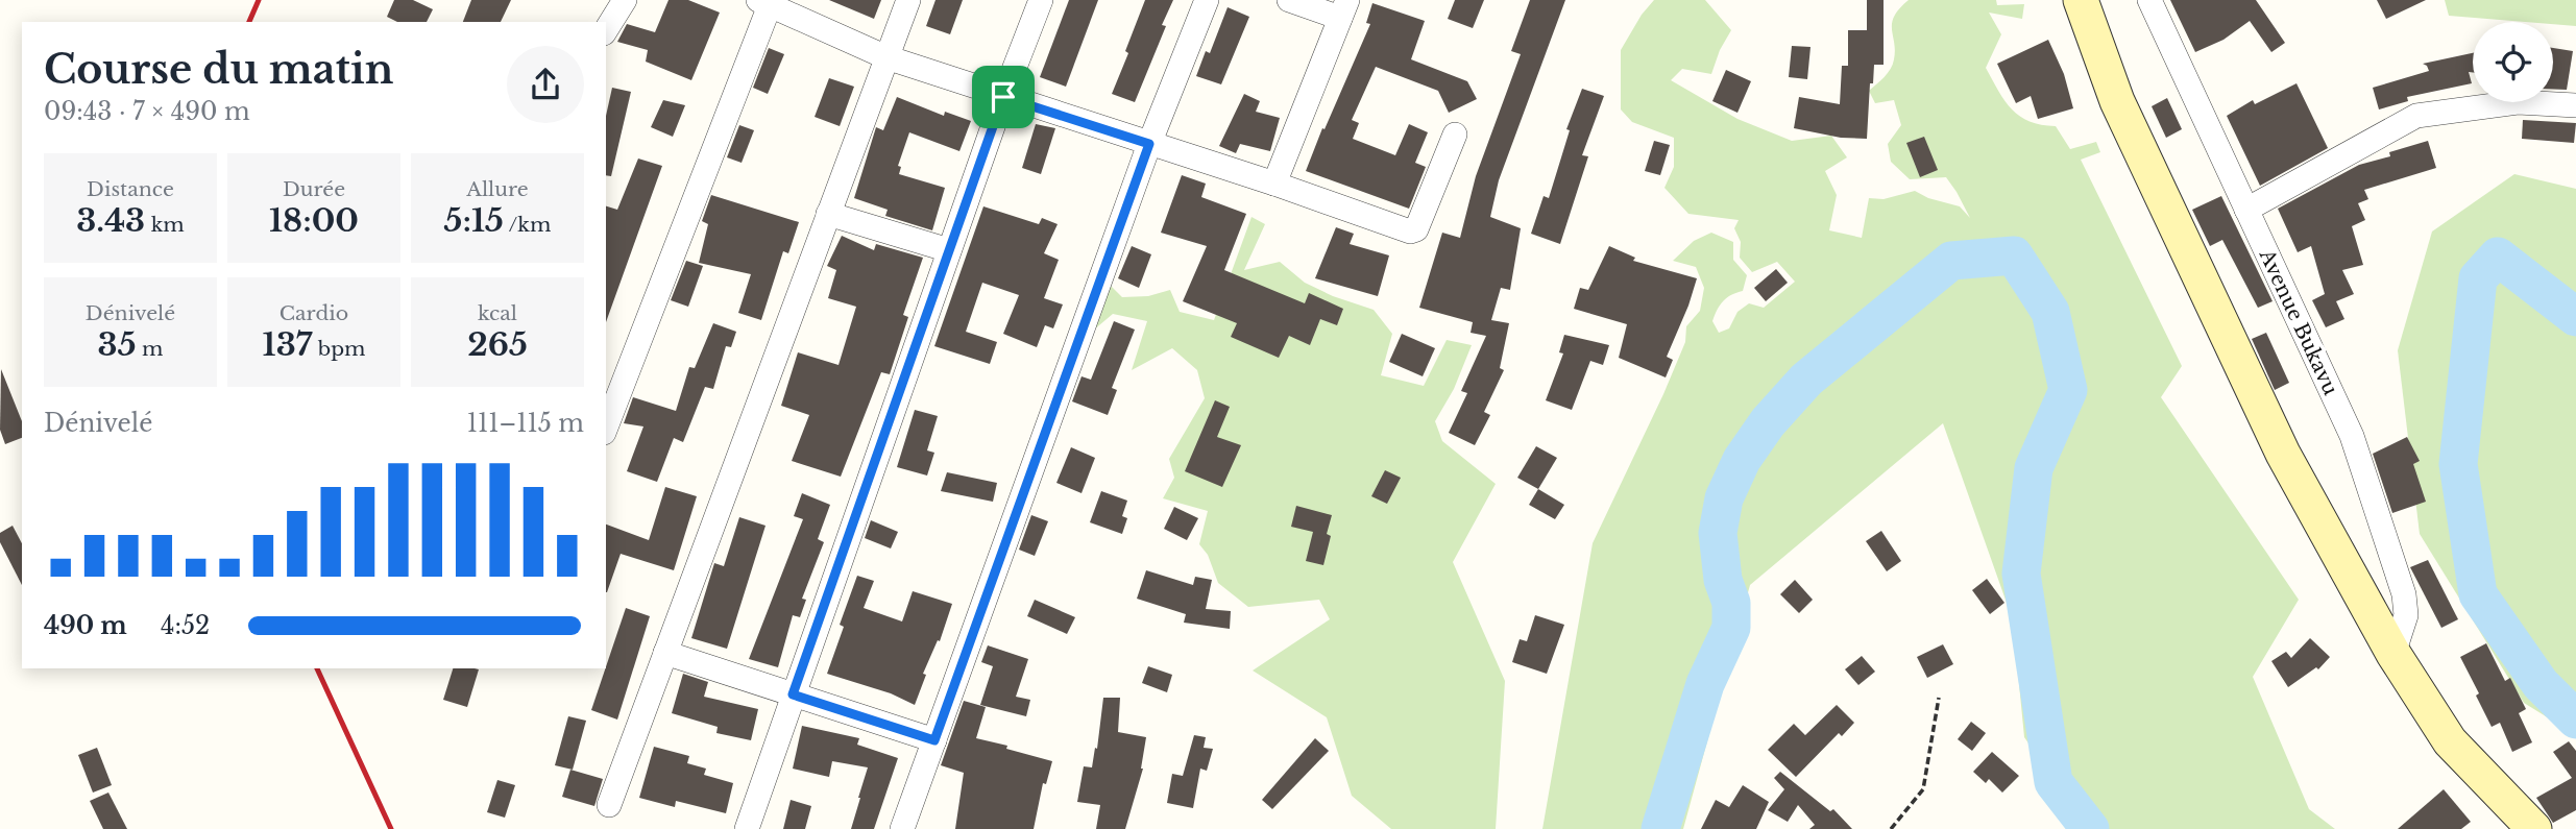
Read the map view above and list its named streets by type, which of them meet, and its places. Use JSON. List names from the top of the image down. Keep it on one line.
{"streets":{"street":["Avenue Bukavu"]},"page":{"heading":["Course du matin","09:43 · 7 × 490 m"],"stats":[["Distance","3.43 km"],["Durée","18:00"],["Allure","5:15 /km"],["Dénivelé","35 m"],["Cardio","137 bpm"],["kcal","265"]],"chart":["Dénivelé","111–115 m"],"list":[{"name":"490 m","note":"4:52"}]}}
